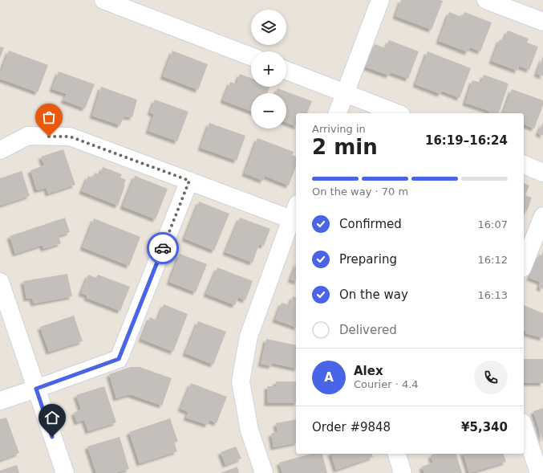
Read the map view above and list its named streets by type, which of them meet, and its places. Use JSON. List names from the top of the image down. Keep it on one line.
{"page":{"map_buttons":["+","−"],"heading":["2 min","Arriving in","16:19–16:24"],"panel":["Alex","Courier · 4.4","Order #9848","¥5,340"],"bar":"On the way · 70 m","list":[["Confirmed","16:07"],["Preparing","16:12"],["On the way","16:13"],"Delivered"],"round":"A"}}
